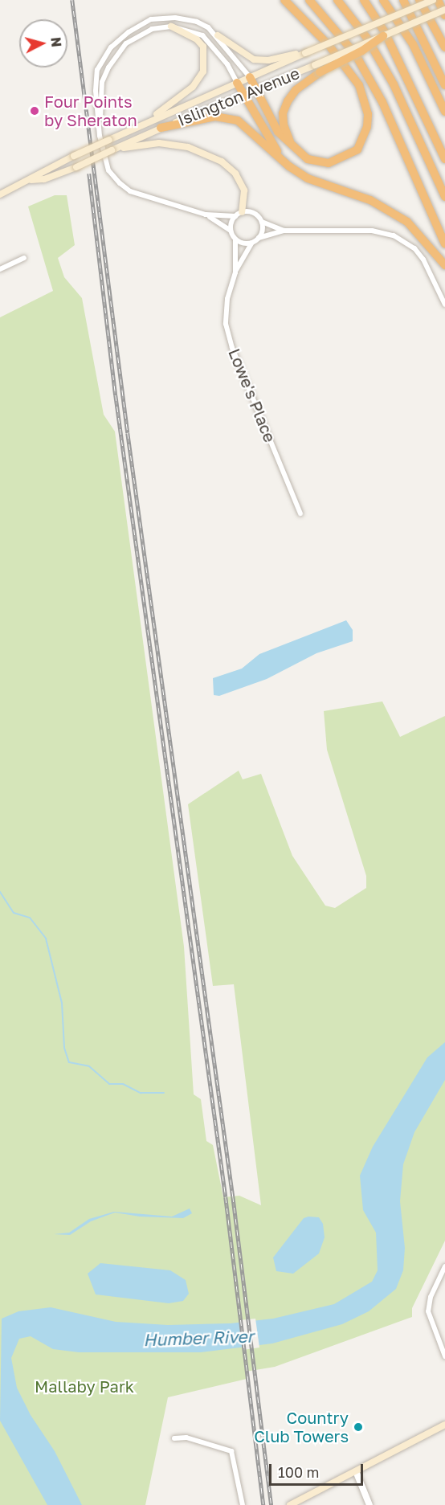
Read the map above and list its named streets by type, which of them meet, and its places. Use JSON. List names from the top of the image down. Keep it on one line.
{"streets":{"main road":["Islington Avenue"],"street":["Lowe's Place"]},"water":["Humber River"],"parks":["Mallaby Park"],"places":["Four Points by Sheraton","Country Club Towers"],"scale_bar":"100 m","north":"right"}
